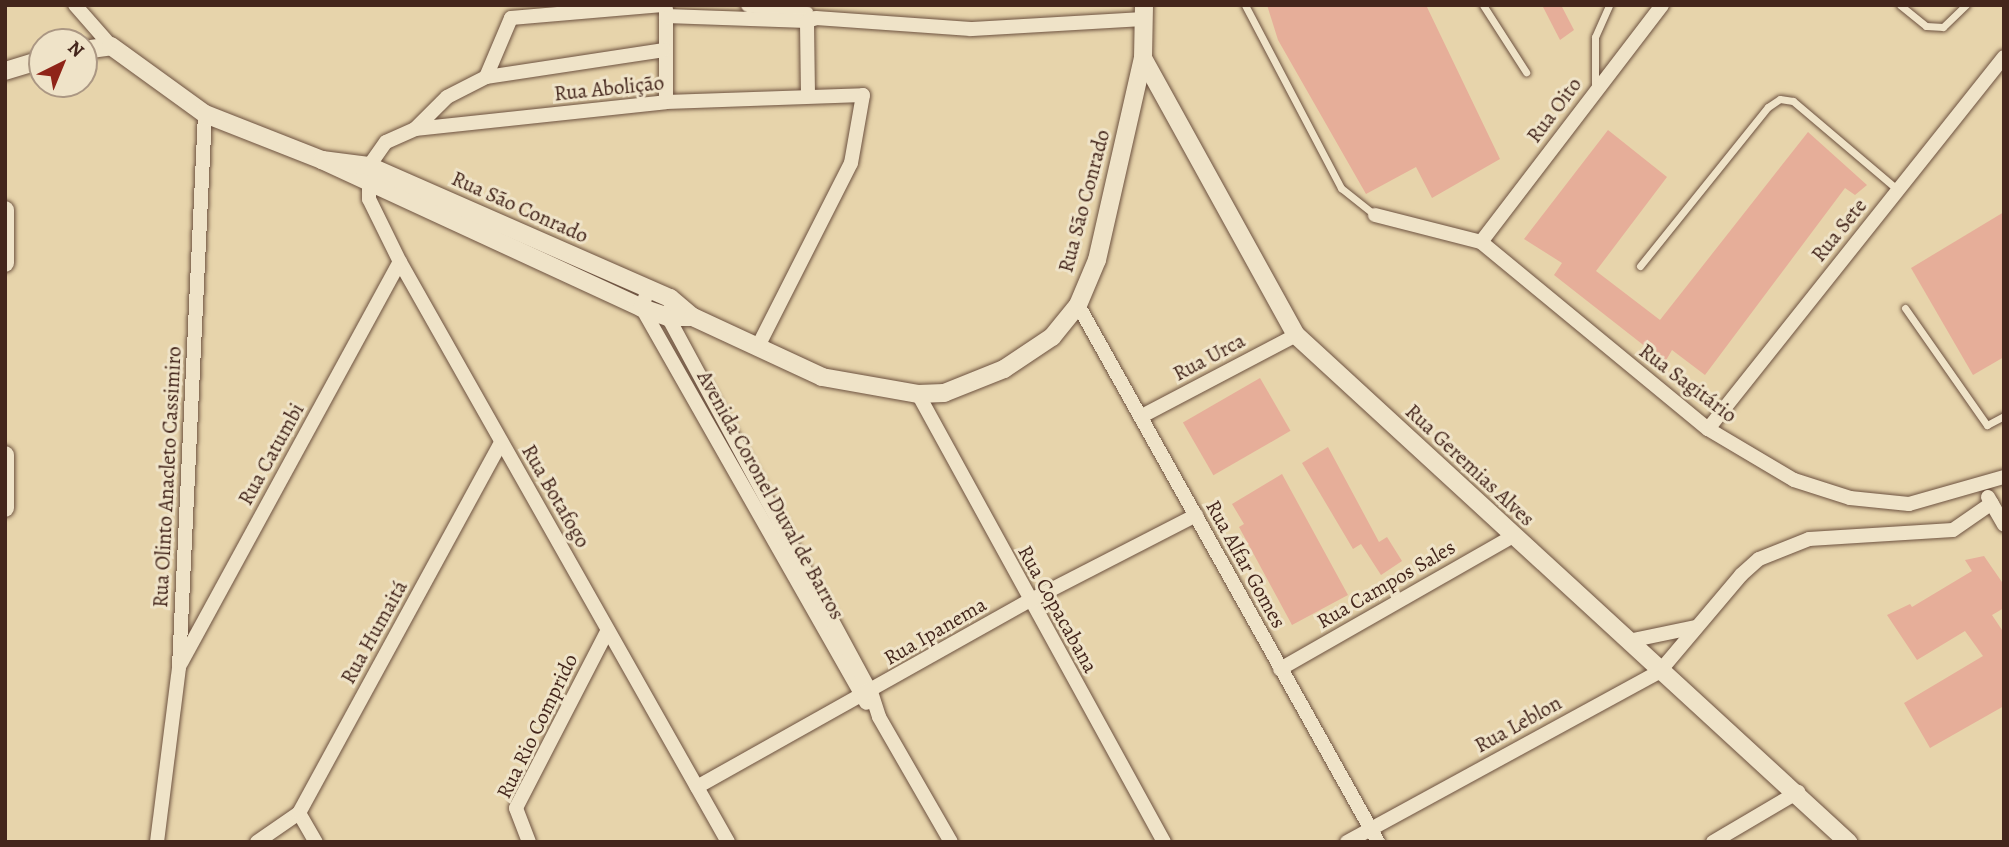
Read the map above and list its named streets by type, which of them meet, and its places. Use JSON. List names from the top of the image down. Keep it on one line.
{"streets":{"street":["Rua Abolição","Rua Oito","Rua São Conrado","Rua Sete","Rua Urca","Rua Sagitário","Rua Catumbi","Rua Geremias Alves","Rua Olinto Anacleto Cassimiro","Avenida Coronel Duval de Barros","Rua Botafogo","Rua Alfar Gomes","Rua Campos Sales","Rua Copacabana","Rua Ipanema","Rua Humaitá","Rua Leblon","Rua Rio Comprido"]},"crossings":[["Rua Abolição","Rua São Conrado"],["Rua Abolição","Rua Botafogo"],["Rua Oito","Rua Sagitário"],["Rua São Conrado","Rua Geremias Alves"],["Rua São Conrado","Rua Olinto Anacleto Cassimiro"],["Rua São Conrado","Avenida Coronel Duval de Barros"],["Rua São Conrado","Rua Botafogo"],["Rua São Conrado","Rua Alfar Gomes"],["Rua São Conrado","Rua Copacabana"],["Rua Sete","Rua Sagitário"],["Rua Urca","Rua Geremias Alves"],["Rua Urca","Rua Alfar Gomes"],["Rua Catumbi","Rua Olinto Anacleto Cassimiro"],["Rua Catumbi","Rua Botafogo"],["Rua Geremias Alves","Rua Campos Sales"],["Rua Geremias Alves","Rua Leblon"],["Avenida Coronel Duval de Barros","Rua Ipanema"],["Rua Botafogo","Rua Ipanema"],["Rua Botafogo","Rua Humaitá"],["Rua Botafogo","Rua Rio Comprido"],["Rua Alfar Gomes","Rua Campos Sales"],["Rua Alfar Gomes","Rua Ipanema"],["Rua Alfar Gomes","Rua Leblon"],["Rua Copacabana","Rua Ipanema"]],"north":"top right"}
